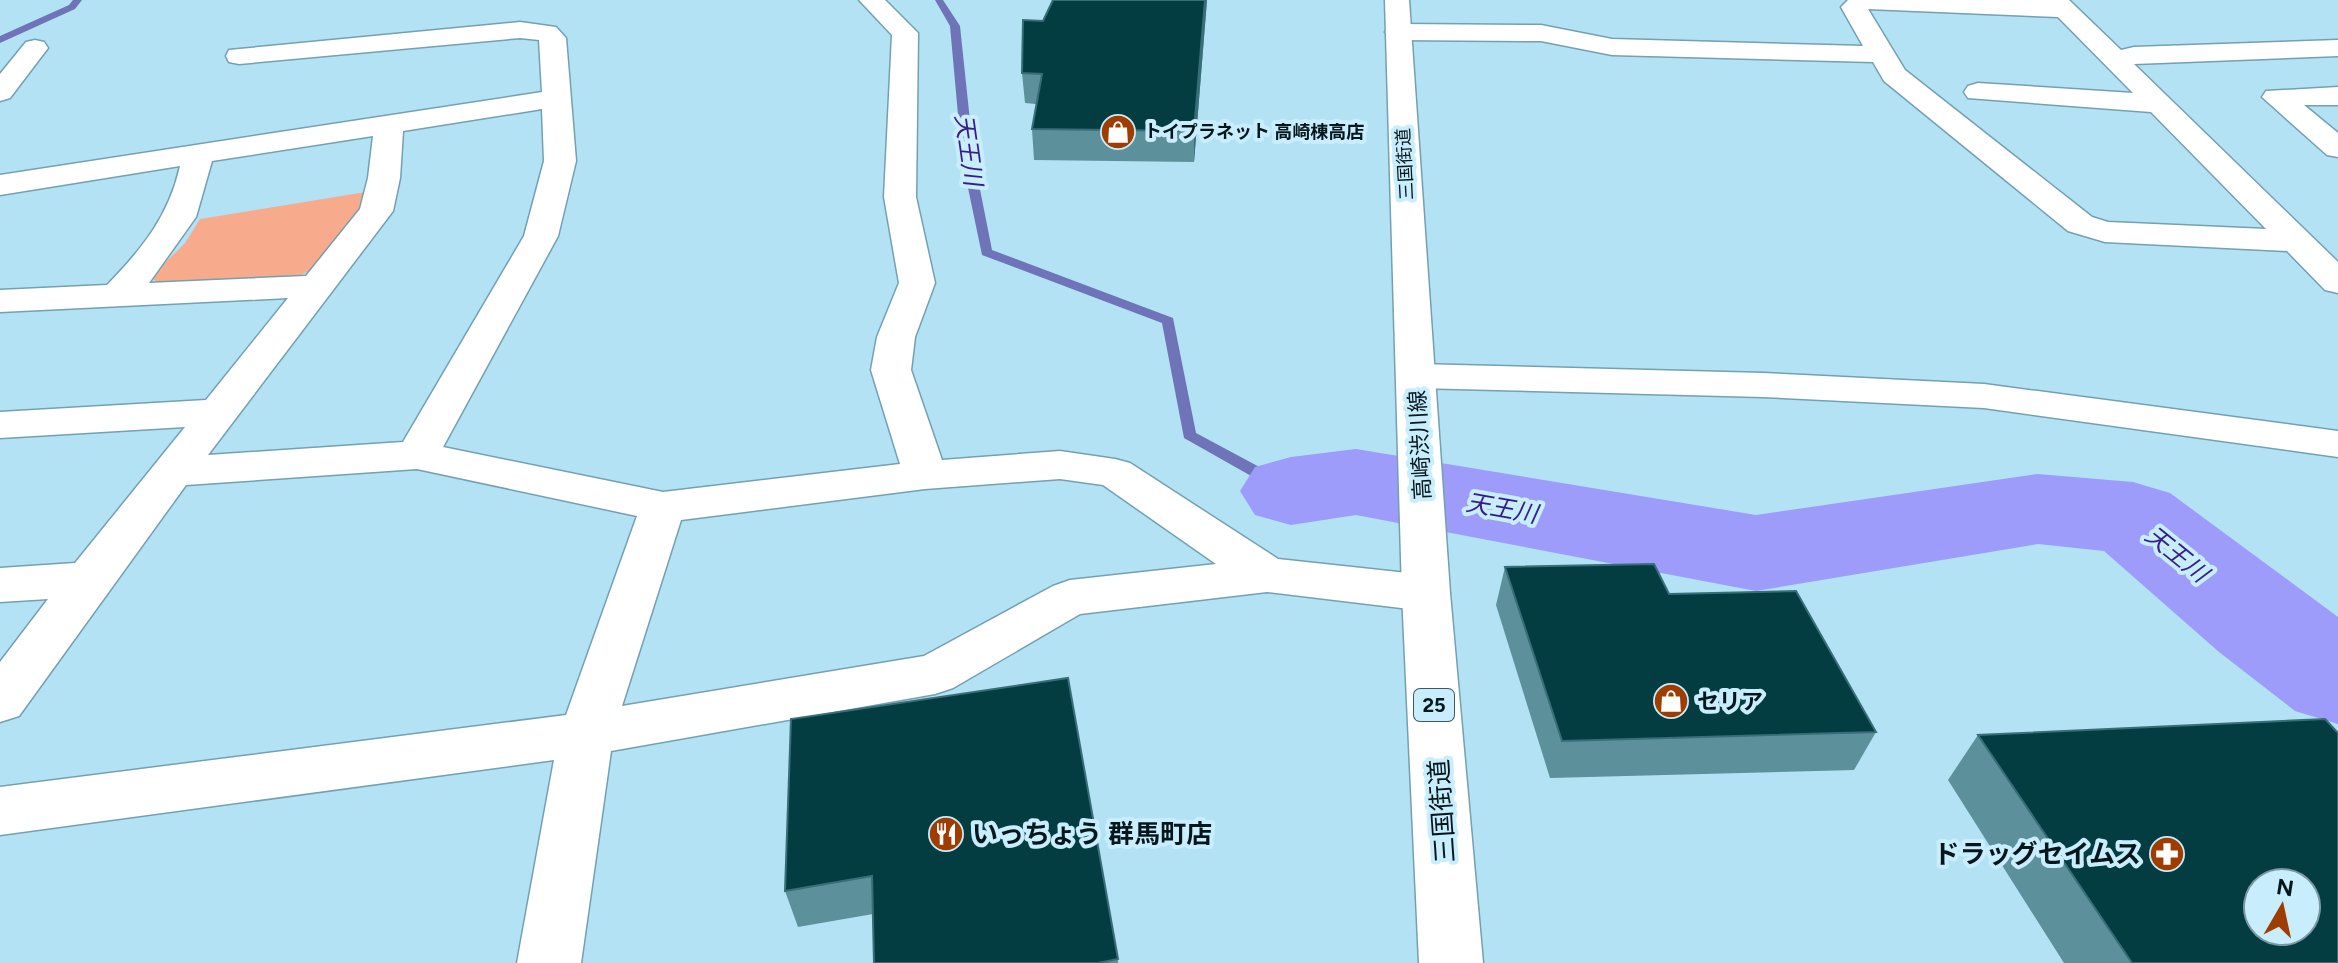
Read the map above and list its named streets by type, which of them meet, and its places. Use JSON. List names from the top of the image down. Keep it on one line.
{"streets":{"street":["三国街道","高崎渋川線","25"]},"crossings":[["三国街道","高崎渋川線"]],"water":["天王川"],"places":{"shop":["トイプラネット 高崎棟高店","セリア"],"restaurant":["いっちょう 群馬町店"],"pharmacy":["ドラッグセイムス"]},"north":"top"}
